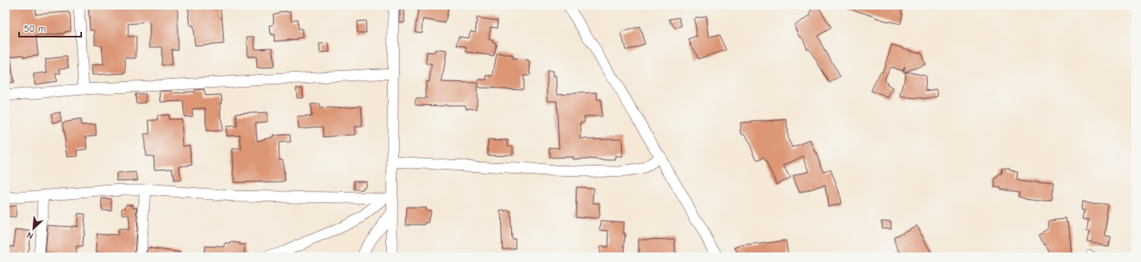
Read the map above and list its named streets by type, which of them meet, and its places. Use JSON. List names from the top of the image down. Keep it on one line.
{"scale_bar":"50 m","north":"bottom left"}
